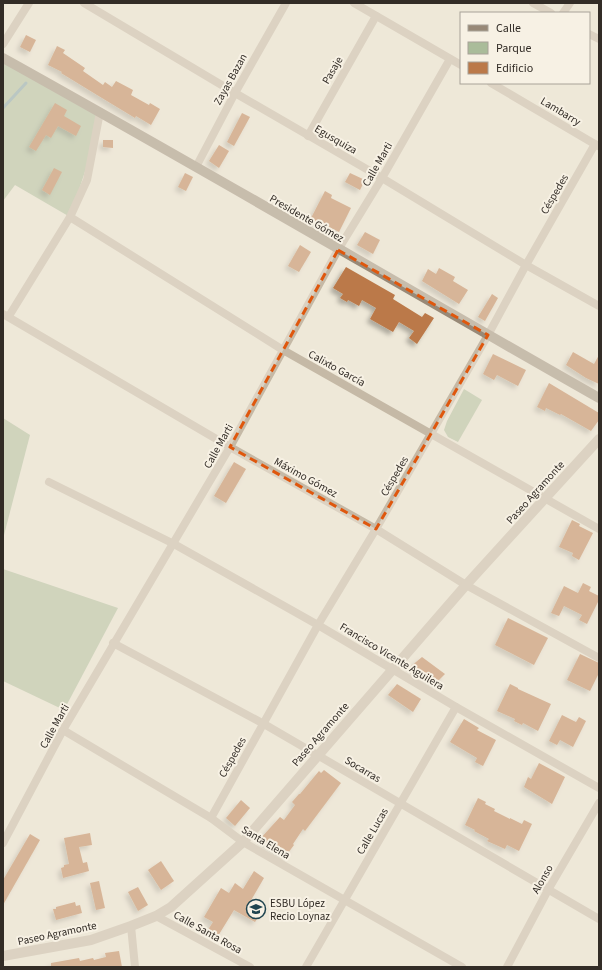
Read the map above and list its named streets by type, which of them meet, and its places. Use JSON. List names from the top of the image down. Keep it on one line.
{"streets":{"main road":["Presidente Gómez"],"street":["Pasaje","Zayas Bazan","Lambarry","Egusquiza","Calle Marti","Céspedes","Calixto García","Máximo Gómez","Paseo Agramonte","Francisco Vicente Aguilera","Socarras","Calle Lucas","Santa Elena","Alonso","Calle Santa Rosa"]},"crossings":[["Pasaje","Egusquiza"],["Zayas Bazan","Egusquiza"],["Zayas Bazan","Presidente Gómez"],["Lambarry","Céspedes"],["Egusquiza","Calle Marti"],["Egusquiza","Céspedes"],["Calle Marti","Presidente Gómez"],["Calle Marti","Calixto García"],["Calle Marti","Máximo Gómez"],["Calle Marti","Francisco Vicente Aguilera"],["Calle Marti","Socarras"],["Calle Marti","Santa Elena"],["Céspedes","Presidente Gómez"],["Céspedes","Calixto García"],["Céspedes","Máximo Gómez"],["Céspedes","Francisco Vicente Aguilera"],["Céspedes","Socarras"],["Céspedes","Santa Elena"],["Calixto García","Paseo Agramonte"],["Máximo Gómez","Paseo Agramonte"],["Paseo Agramonte","Francisco Vicente Aguilera"],["Paseo Agramonte","Socarras"],["Paseo Agramonte","Santa Elena"],["Paseo Agramonte","Calle Santa Rosa"],["Francisco Vicente Aguilera","Calle Lucas"],["Socarras","Calle Lucas"],["Socarras","Alonso"],["Calle Lucas","Santa Elena"]],"places":{"school or university":["ESBU López Recio Loynaz"]},"legend":["Calle","Parque","Edificio"]}
